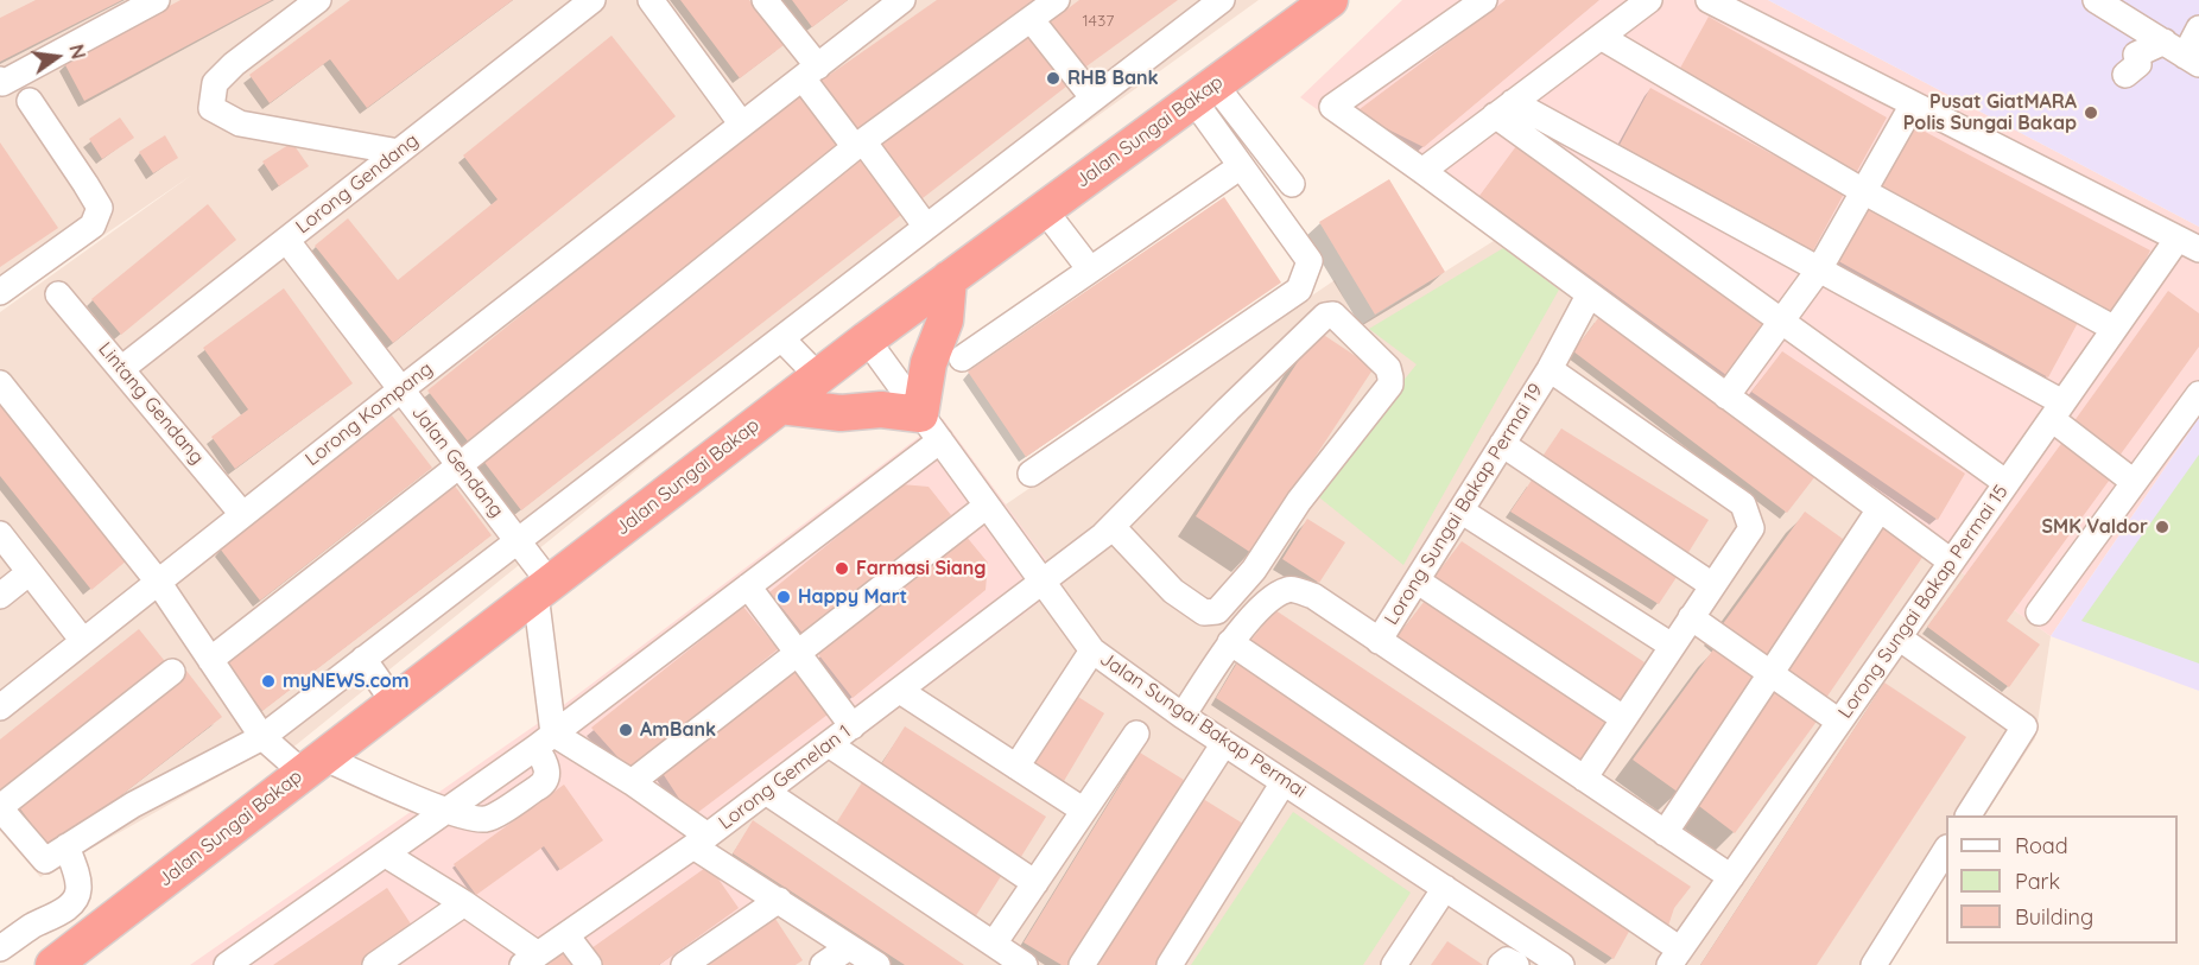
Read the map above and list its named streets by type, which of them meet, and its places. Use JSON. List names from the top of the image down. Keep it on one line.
{"streets":{"highway":["Jalan Sungai Bakap"],"street":["Lorong Gendang","Lintang Gendang","Lorong Kompang","Jalan Gendang","Lorong Sungai Bakap Permai 19","Lorong Sungai Bakap Permai 15","Jalan Sungai Bakap Permai","Lorong Gemelan 1"]},"crossings":[["Jalan Sungai Bakap","Jalan Gendang"],["Jalan Sungai Bakap","Jalan Sungai Bakap Permai"],["Lorong Gendang","Lintang Gendang"],["Lorong Gendang","Jalan Gendang"],["Lintang Gendang","Lorong Kompang"],["Lorong Kompang","Jalan Gendang"],["Jalan Sungai Bakap Permai","Lorong Gemelan 1"]],"places":["RHB Bank","Pusat GiatMARA Polis Sungai Bakap","SMK Valdor","Farmasi Siang","Happy Mart","myNEWS.com","AmBank"],"house_numbers":["1437"],"legend":["Road","Park","Building"],"north":"right"}
